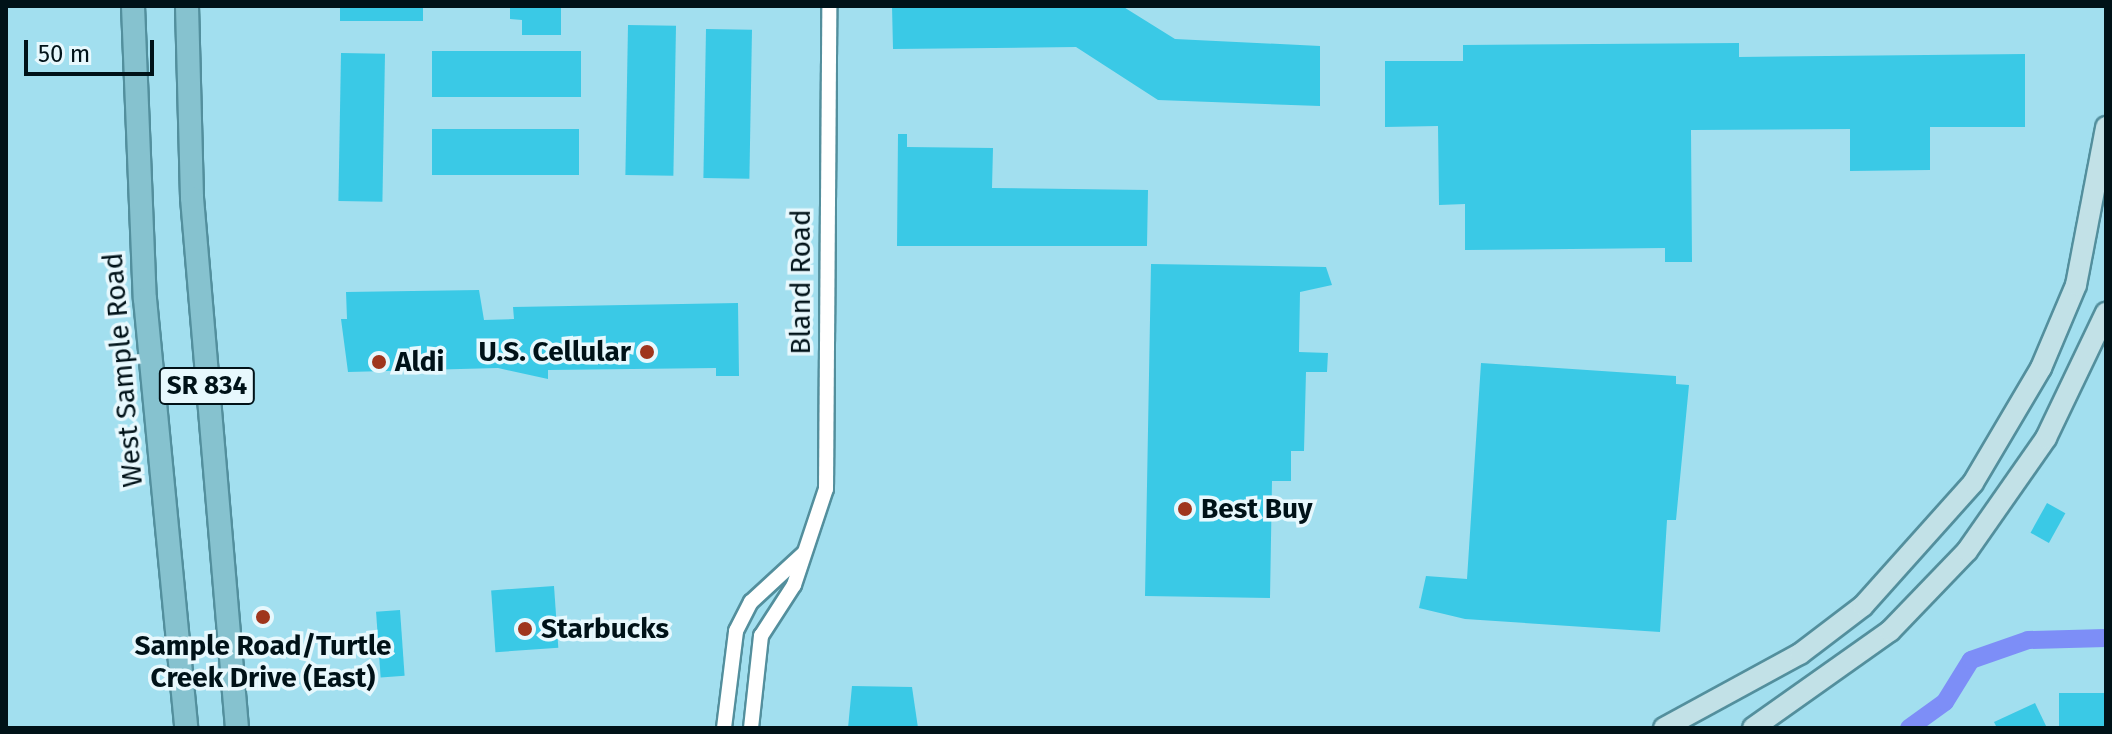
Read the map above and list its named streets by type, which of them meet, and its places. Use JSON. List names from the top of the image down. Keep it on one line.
{"streets":{"main road":["West Sample Road","SR 834"],"street":["Bland Road"]},"places":["U.S. Cellular","Aldi","Best Buy","Sample Road/Turtle Creek Drive (East)","Starbucks"],"scale_bar":"50 m"}
